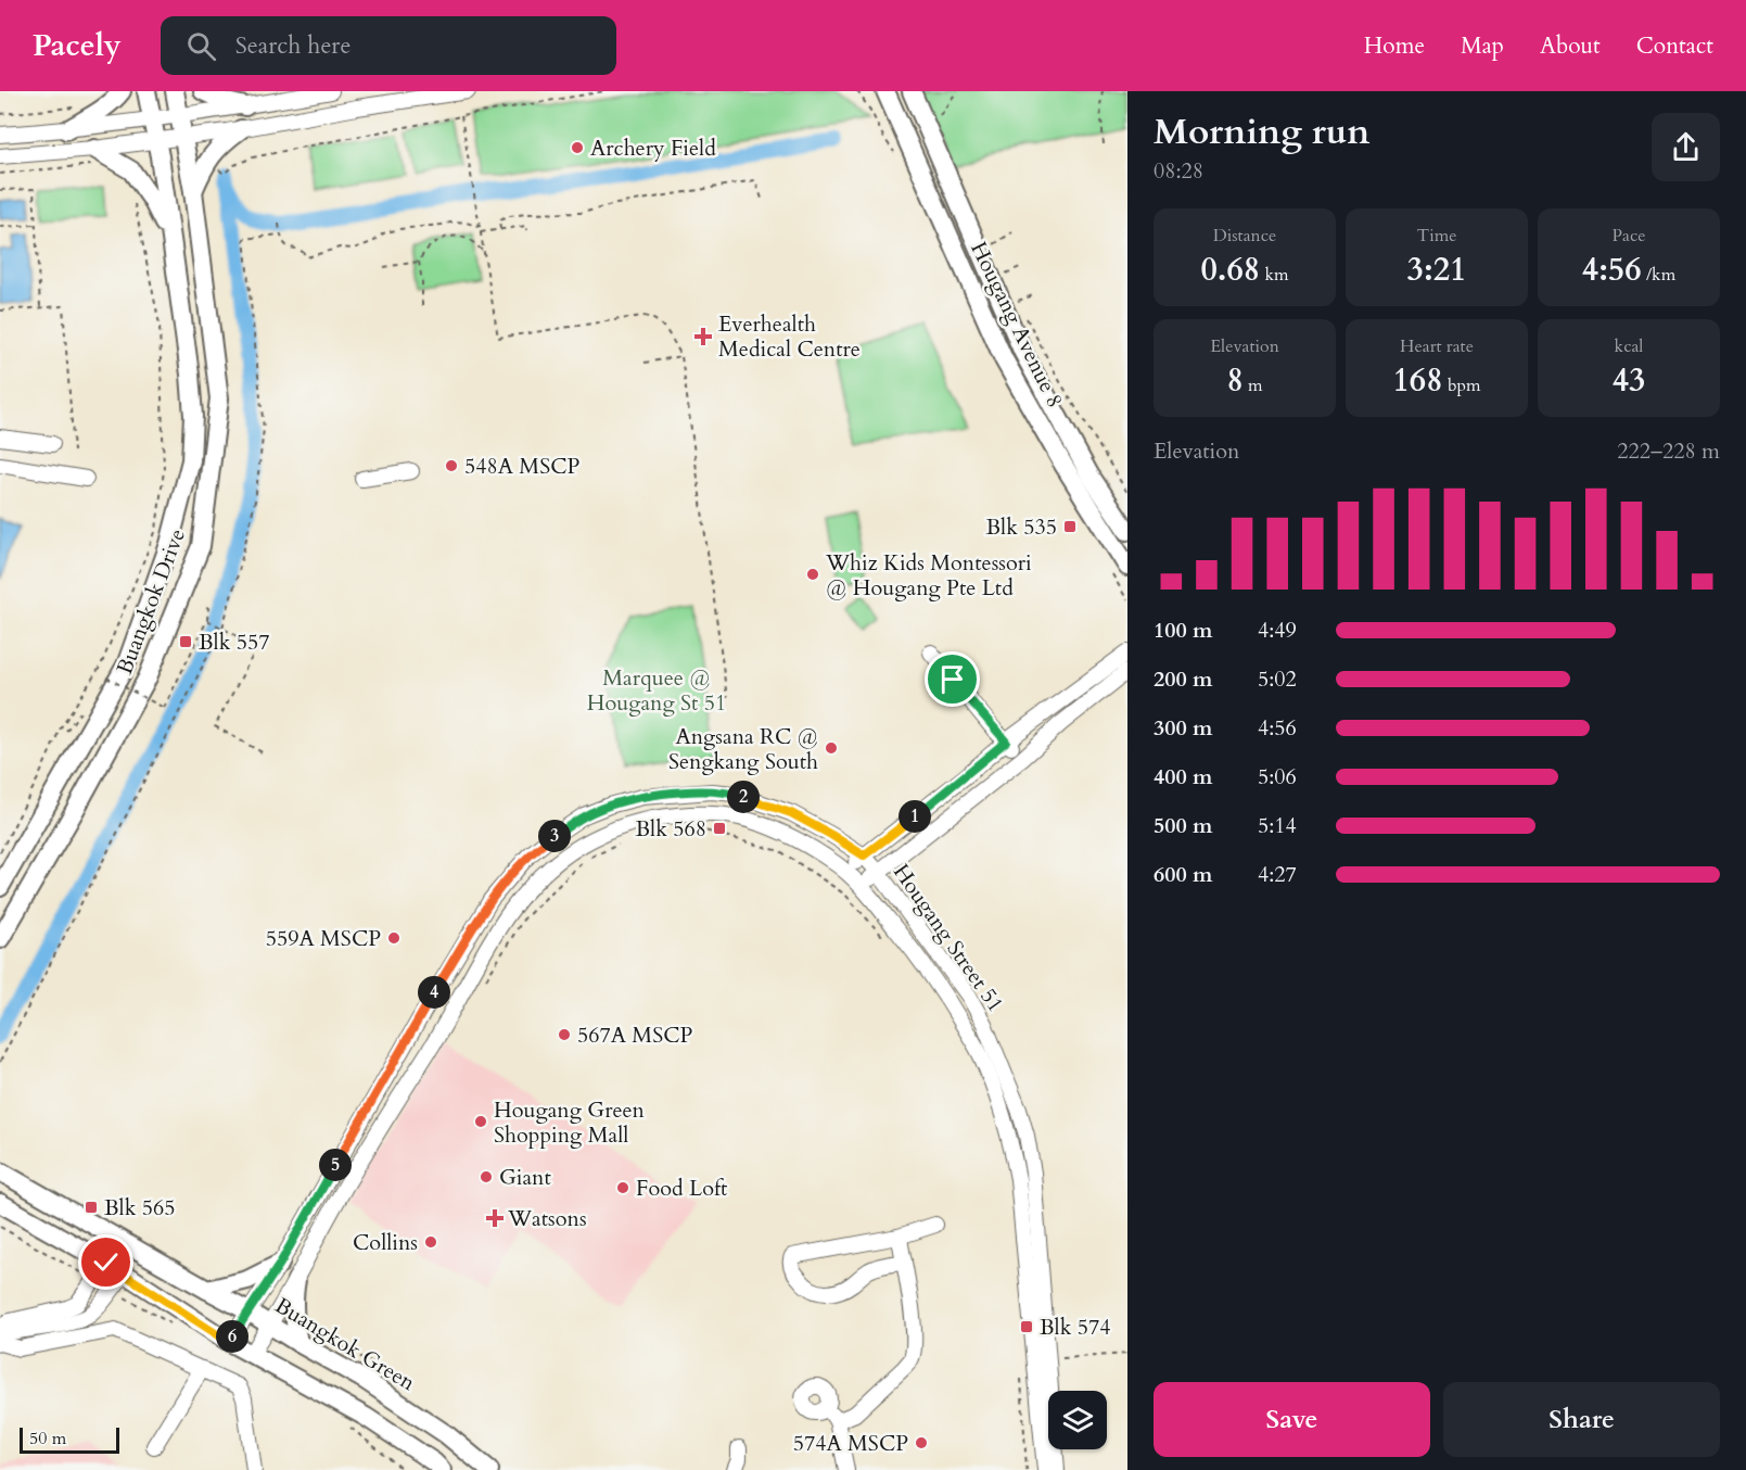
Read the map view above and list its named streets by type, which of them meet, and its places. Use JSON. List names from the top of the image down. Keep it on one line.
{"streets":{"main road":["Hougang Avenue 8","Buangkok Drive","Buangkok Green"],"street":["Hougang Street 51"]},"crossings":[["Hougang Street 51","Buangkok Green"]],"parks":["Marquee @ Hougang St 51"],"places":{"other":["Archery Field","548A MSCP","Whiz Kids Montessori @ Hougang Pte Ltd","Angsana RC @ Sengkang South","559A MSCP","567A MSCP","Hougang Green Shopping Mall","Giant","Food Loft","Collins","574A MSCP"],"health":["Everhealth Medical Centre","Watsons"],"transit":["Blk 535","Blk 557","Blk 568","Blk 565","Blk 574"]},"scale_bar":"50 m","page":{"header":"Pacely","search":"Search here","nav":["Home","Map","About","Contact"],"heading":["Morning run","08:28"],"stats":[["Distance","0.68 km"],["Time","3:21"],["Pace","4:56 /km"],["Elevation","8 m"],["Heart rate","168 bpm"],["kcal","43"]],"chart":["Elevation","222–228 m"],"list":[{"name":"100 m","note":"4:49"},{"name":"200 m","note":"5:02"},{"name":"300 m","note":"4:56"},{"name":"400 m","note":"5:06"},{"name":"500 m","note":"5:14"},{"name":"600 m","note":"4:27"}],"pins":["2","1","3","4","5","6"],"buttons":["Save","Share"],"scale":"50 m"}}
